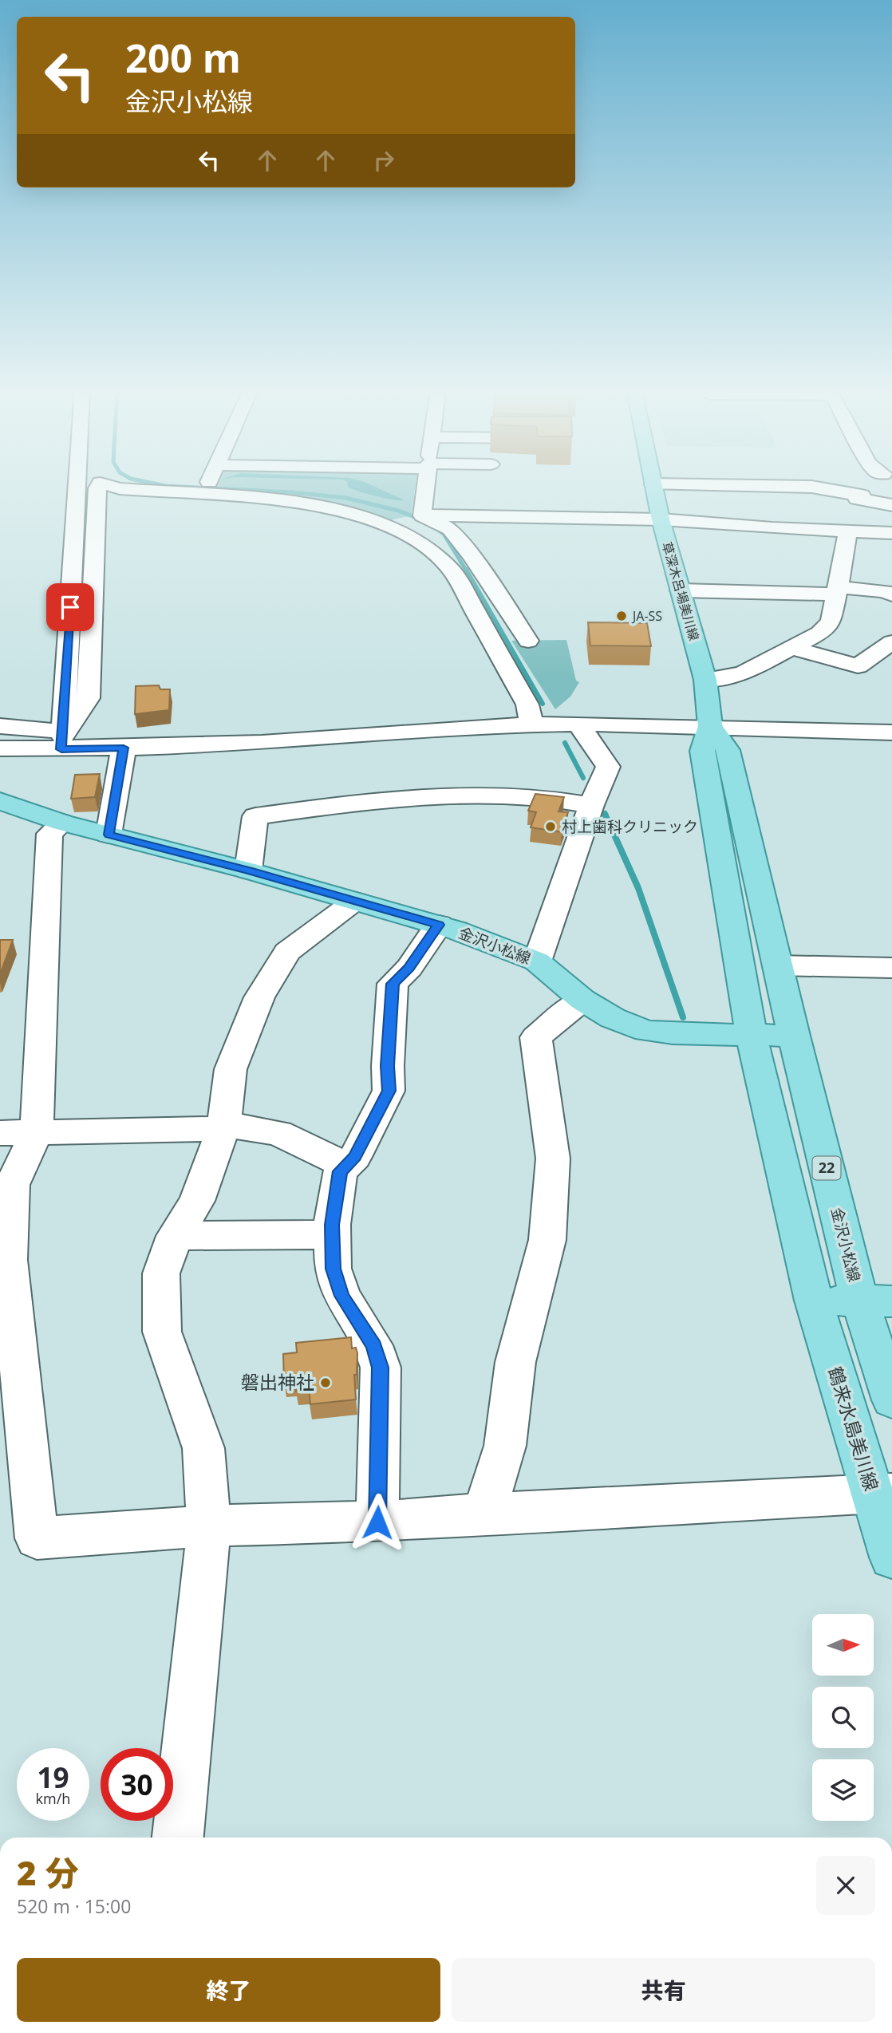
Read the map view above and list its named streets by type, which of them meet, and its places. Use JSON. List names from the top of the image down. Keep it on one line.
{"streets":{"main road":["草深木呂場美川線","金沢小松線","22","鶴来水島美川線"]},"crossings":[["草深木呂場美川線","金沢小松線"],["金沢小松線","鶴来水島美川線"]],"places":["JA-SS","村上歯科クリニック","磐出神社"],"north":"right","page":{"turn":["200 m","金沢小松線"],"speed":"19 km/h","limit":"30","heading":["2 分","520 m · 15:00"],"buttons":["終了","共有"]}}
